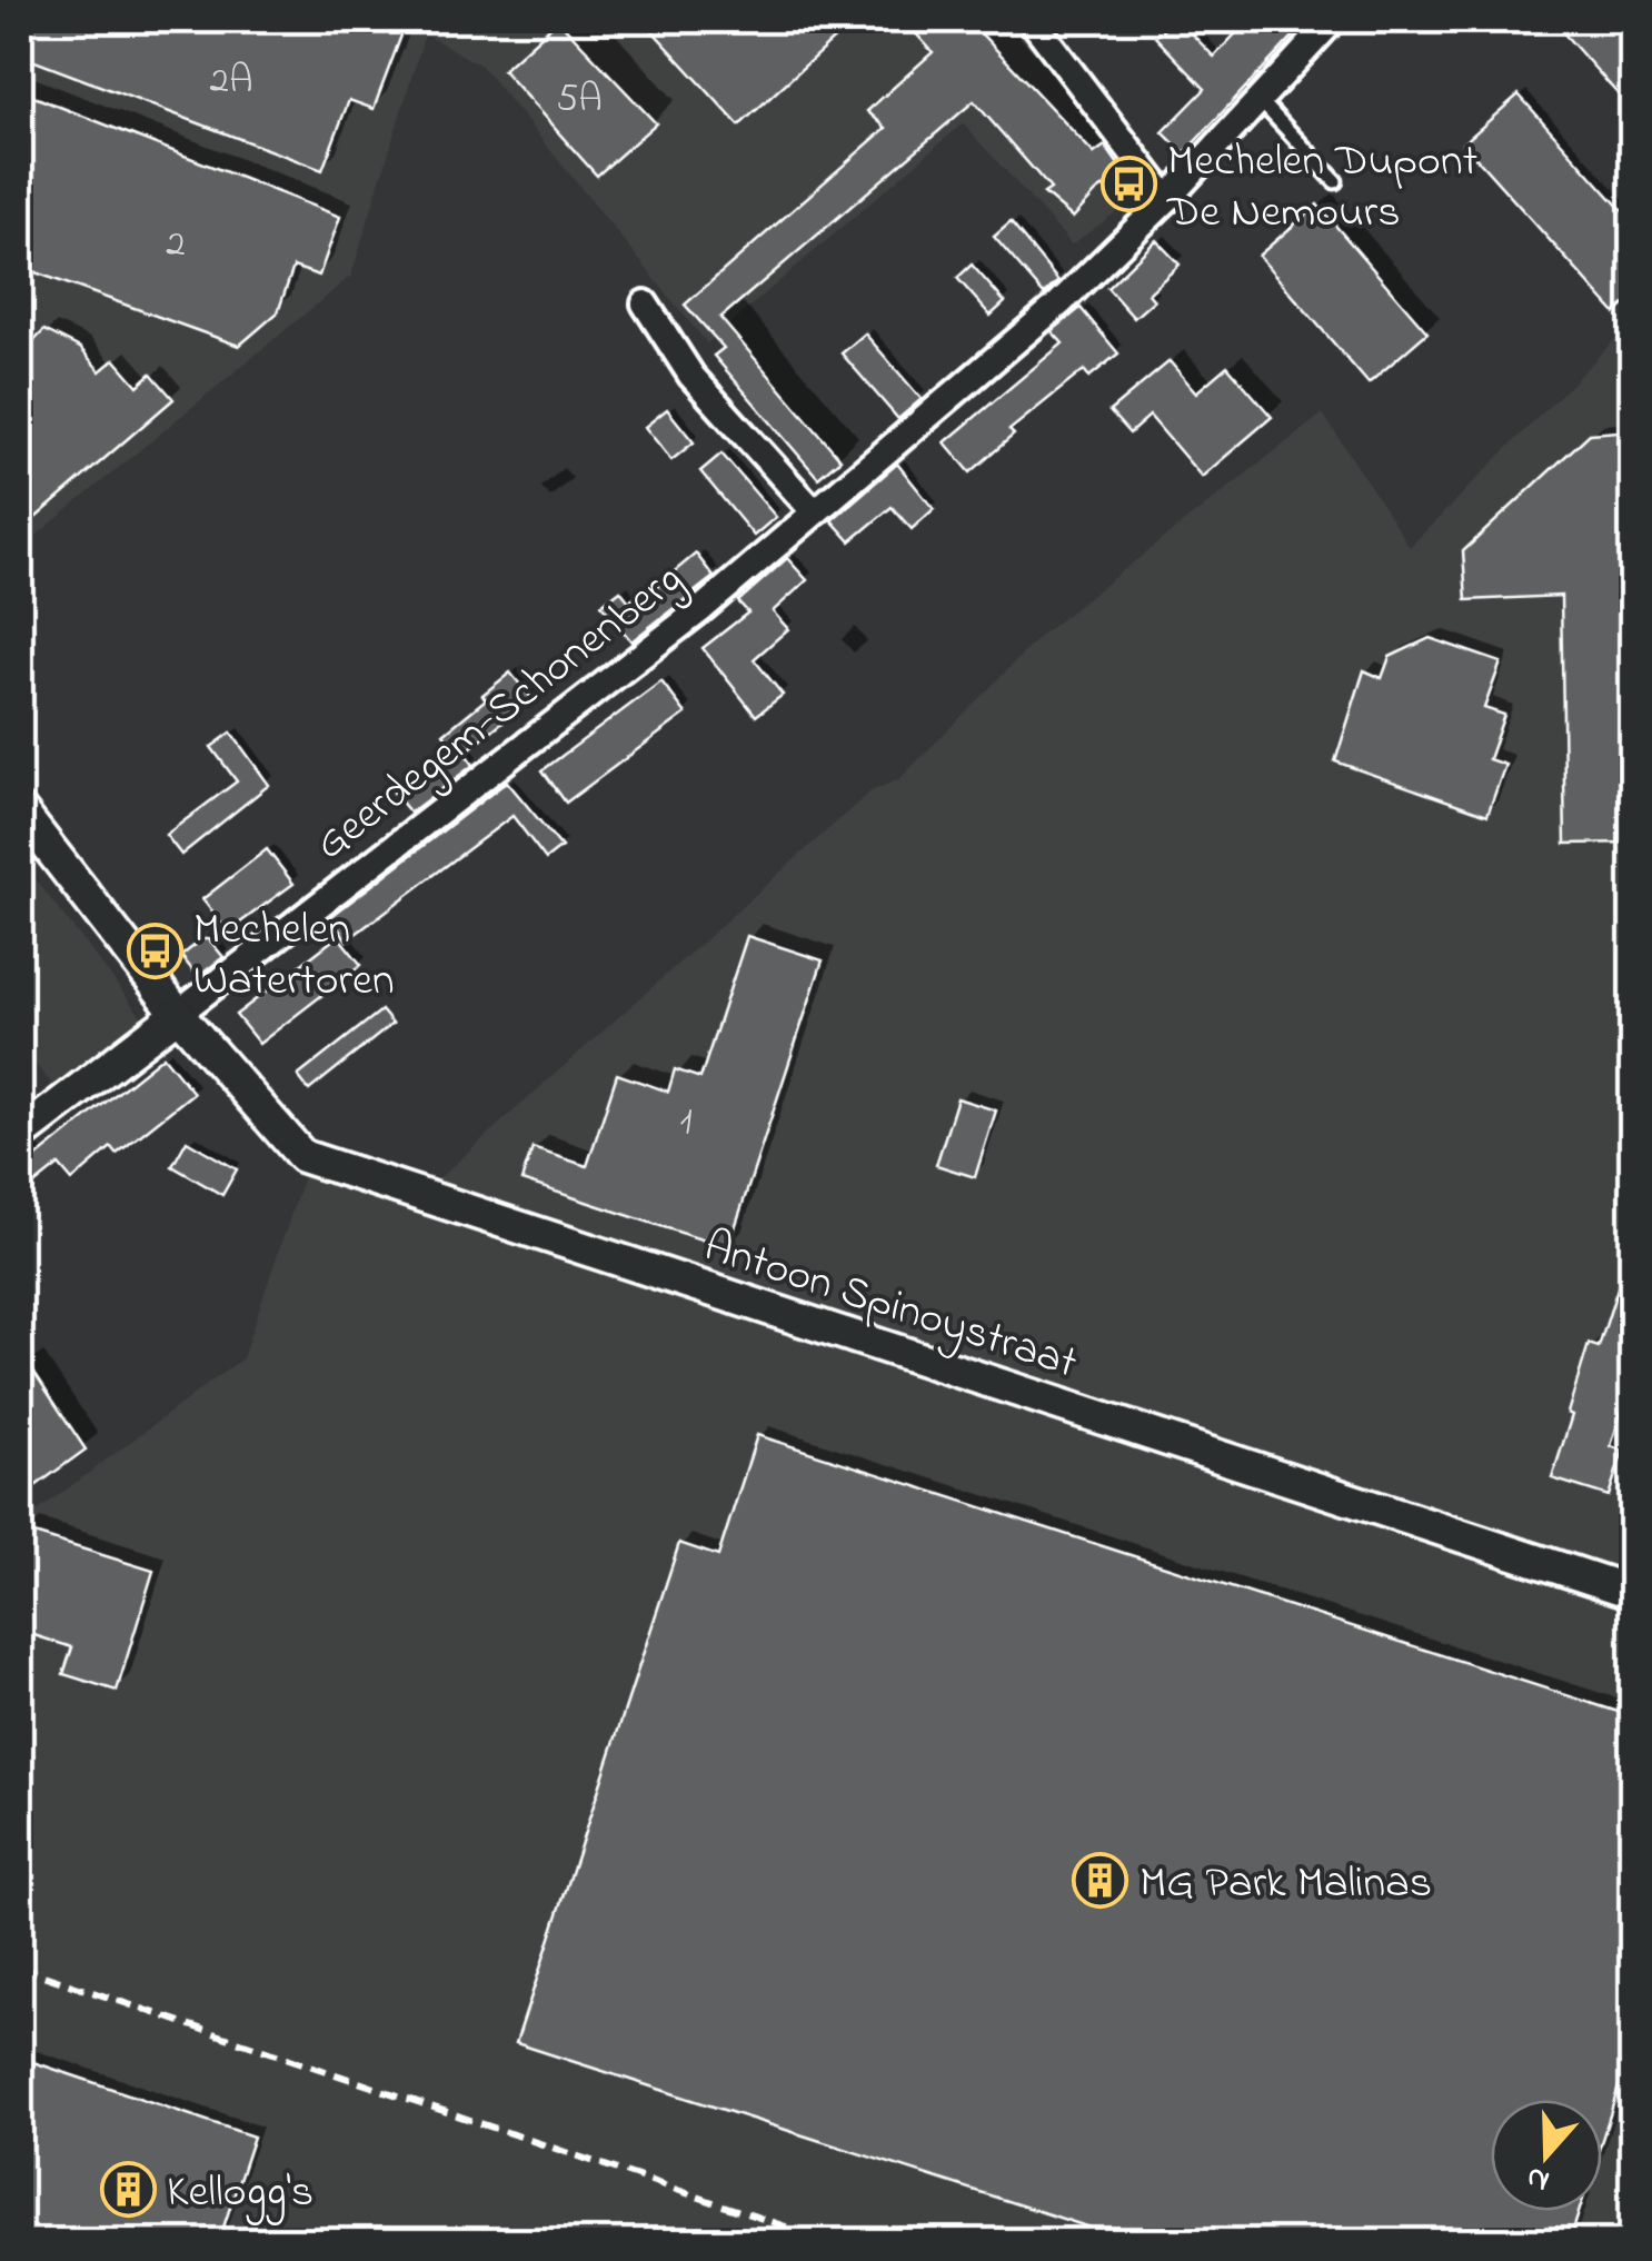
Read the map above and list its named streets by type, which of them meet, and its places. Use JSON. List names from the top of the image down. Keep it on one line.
{"streets":{"street":["Geerdegem-Schonenberg","Antoon Spinoystraat"]},"crossings":[["Geerdegem-Schonenberg","Antoon Spinoystraat"]],"places":{"bus stop":["Mechelen Dupont De Nemours","Mechelen Watertoren"],"building":["MG Park Malinas","Kellogg's"]},"house_numbers":["2A","5A","2","1"],"north":"bottom"}
